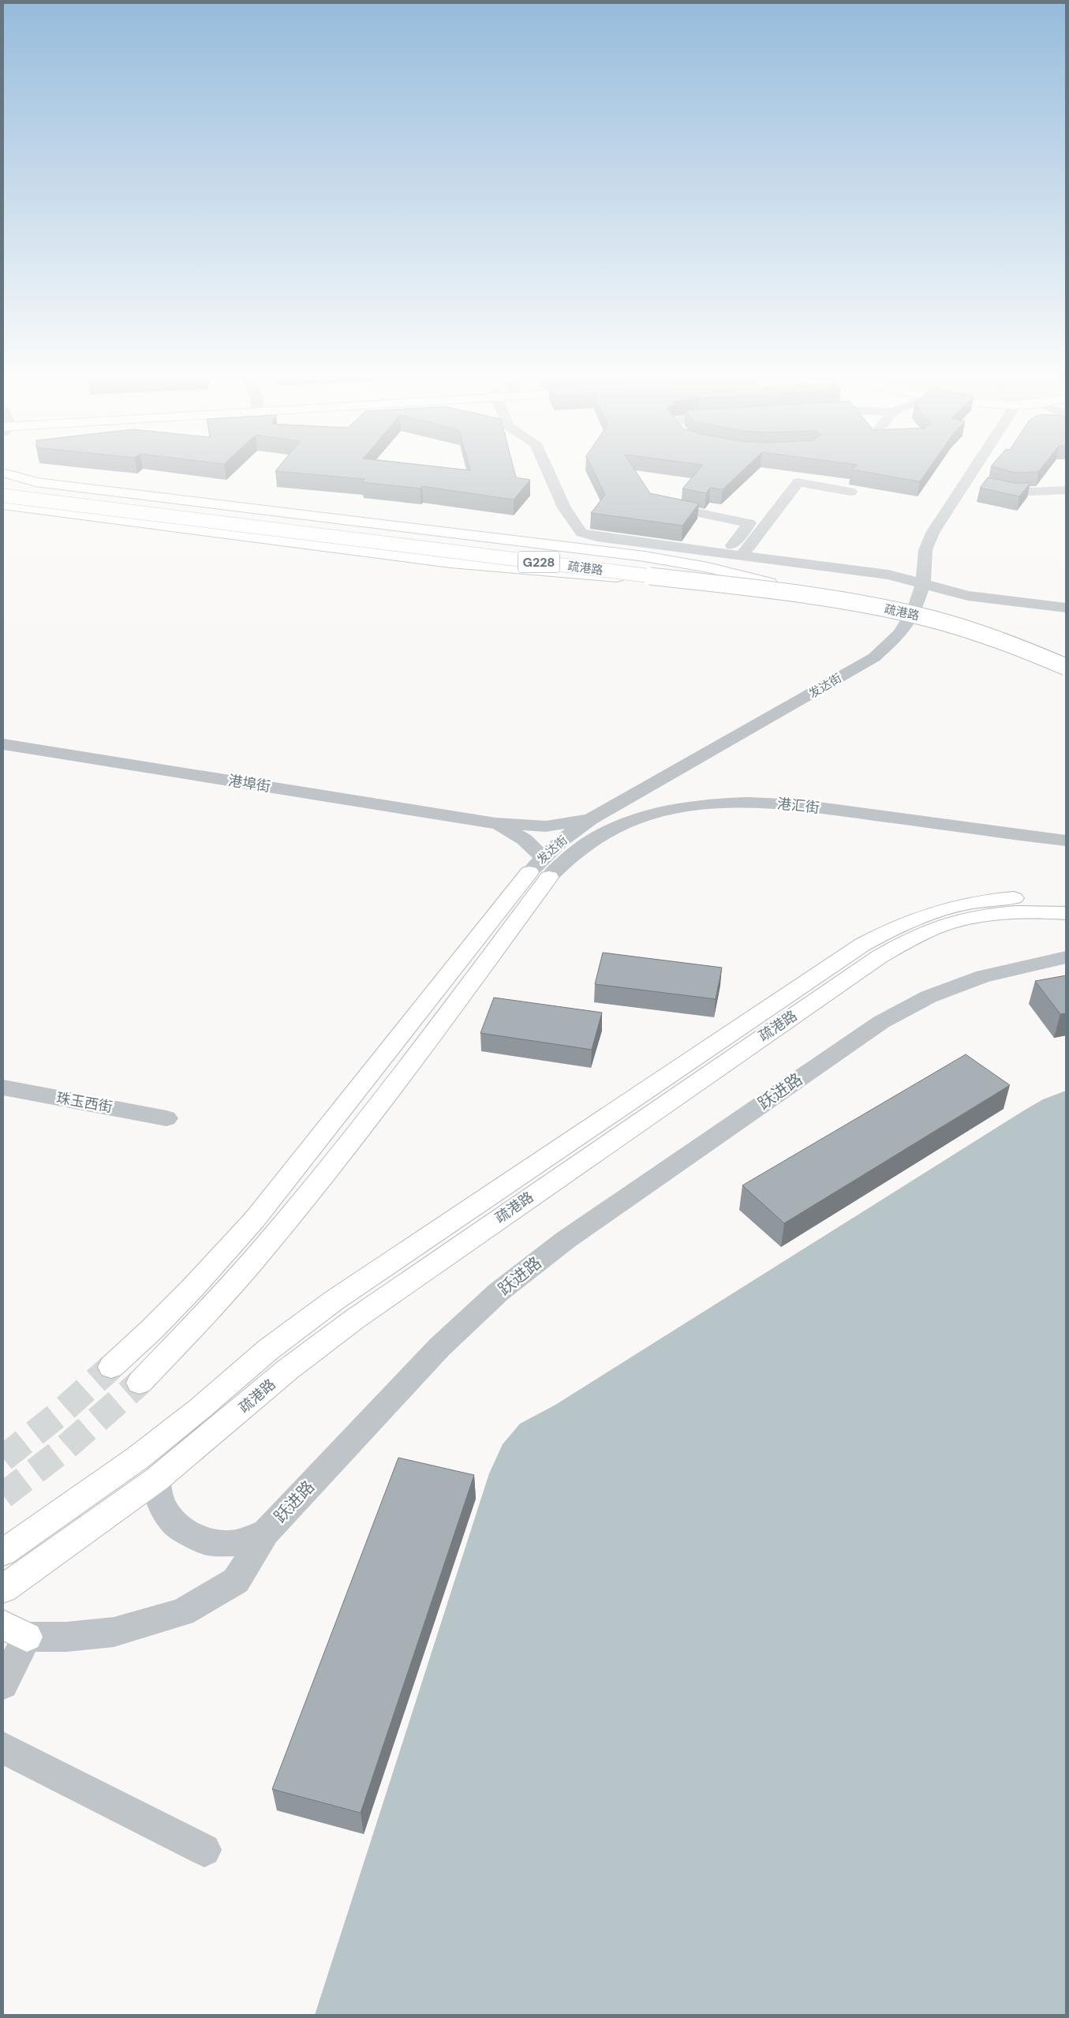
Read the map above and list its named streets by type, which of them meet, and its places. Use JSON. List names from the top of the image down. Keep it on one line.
{"streets":{"main road":["G228","疏港路"],"street":["发达街","港埠街","港汇街","跃进路","珠玉西街"]},"crossings":[["发达街","港汇街"]]}
